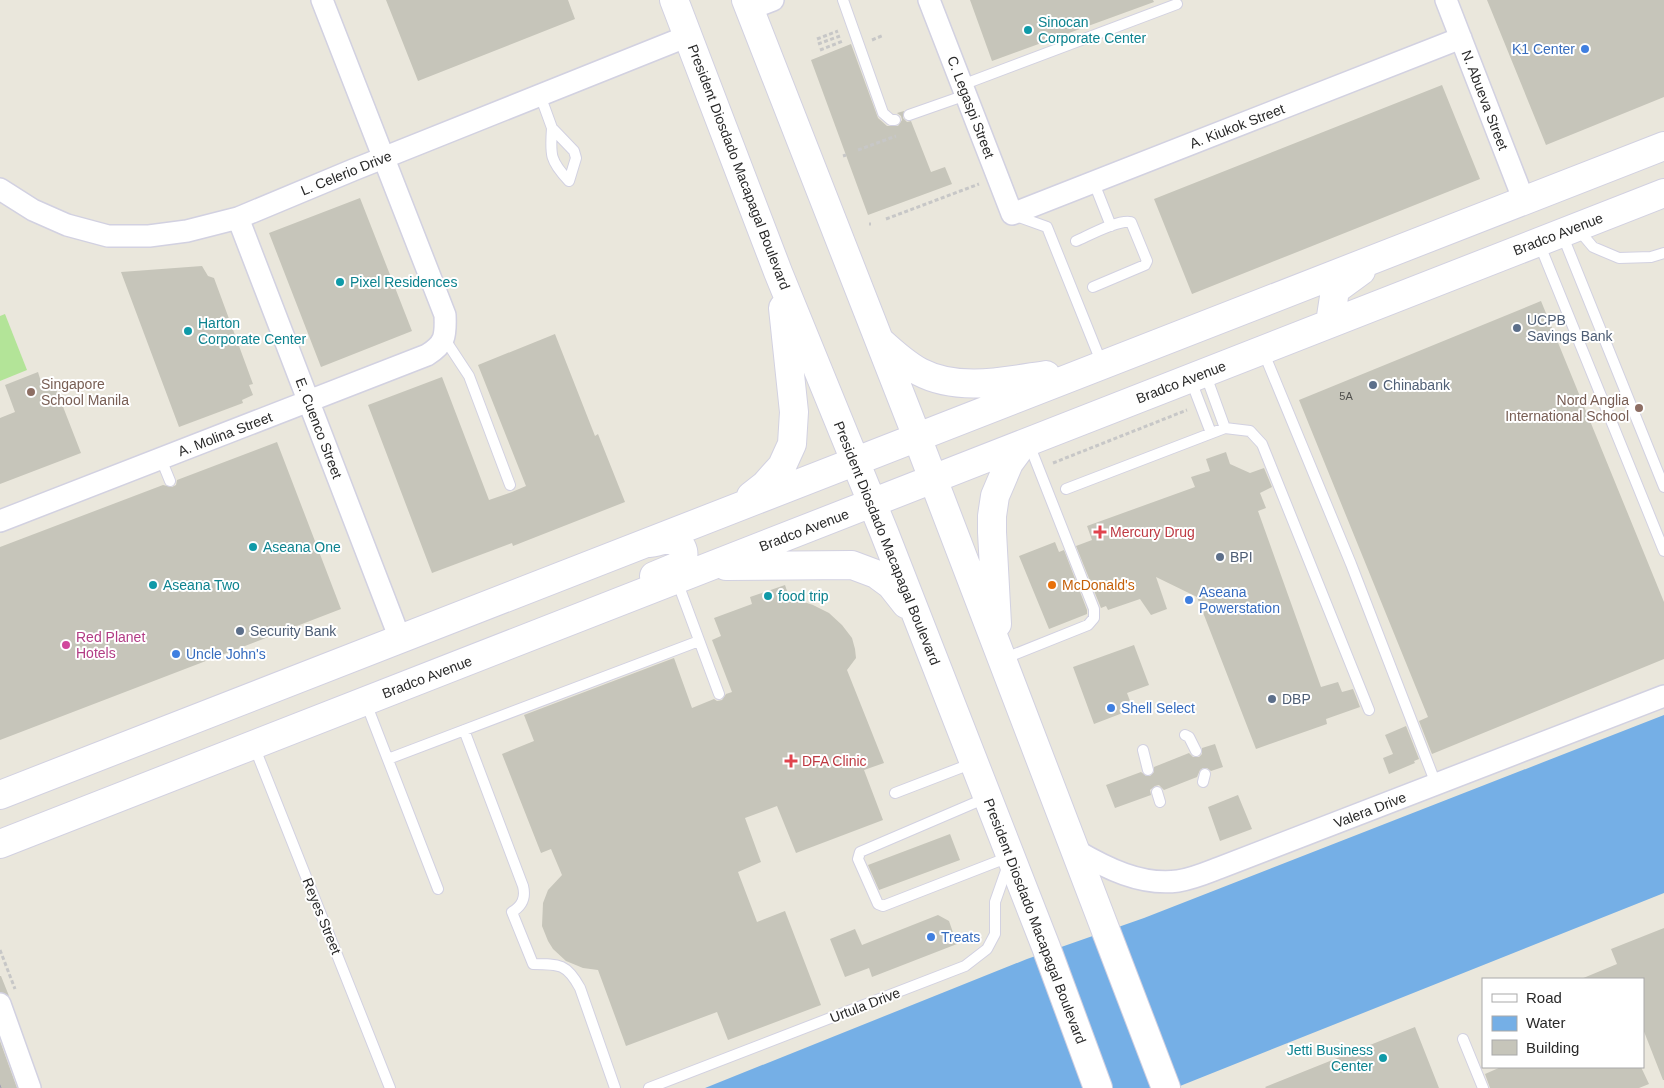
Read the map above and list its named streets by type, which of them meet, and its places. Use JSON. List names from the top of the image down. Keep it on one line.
{"streets":{"street":["N. Abueva Street","C. Legaspi Street","A. Kiukok Street","President Diosdado Macapagal Boulevard","L. Celerio Drive","Bradco Avenue","E. Cuenco Street","A. Molina Street","Valera Drive"],"lane":["Reyes Street","Urtula Drive"]},"crossings":[["N. Abueva Street","A. Kiukok Street"],["C. Legaspi Street","A. Kiukok Street"],["President Diosdado Macapagal Boulevard","L. Celerio Drive"],["President Diosdado Macapagal Boulevard","Bradco Avenue"],["President Diosdado Macapagal Boulevard","Urtula Drive"],["L. Celerio Drive","E. Cuenco Street"],["Bradco Avenue","Reyes Street"],["E. Cuenco Street","A. Molina Street"]],"places":{"other":["Sinocan Corporate Center","K1 Center","Pixel Residences","UCPB Savings Bank","Harton Corporate Center","Chinabank","Singapore School Manila","Nord Anglia International School","Aseana One","BPI","Aseana Two","McDonald's","food trip","Aseana Powerstation","Security Bank","Red Planet Hotels","Uncle John's","DBP","Shell Select","Treats","Jetti Business Center"],"health":["Mercury Drug","DFA Clinic"]},"house_numbers":["5A"],"legend":["Road","Water","Building"]}
